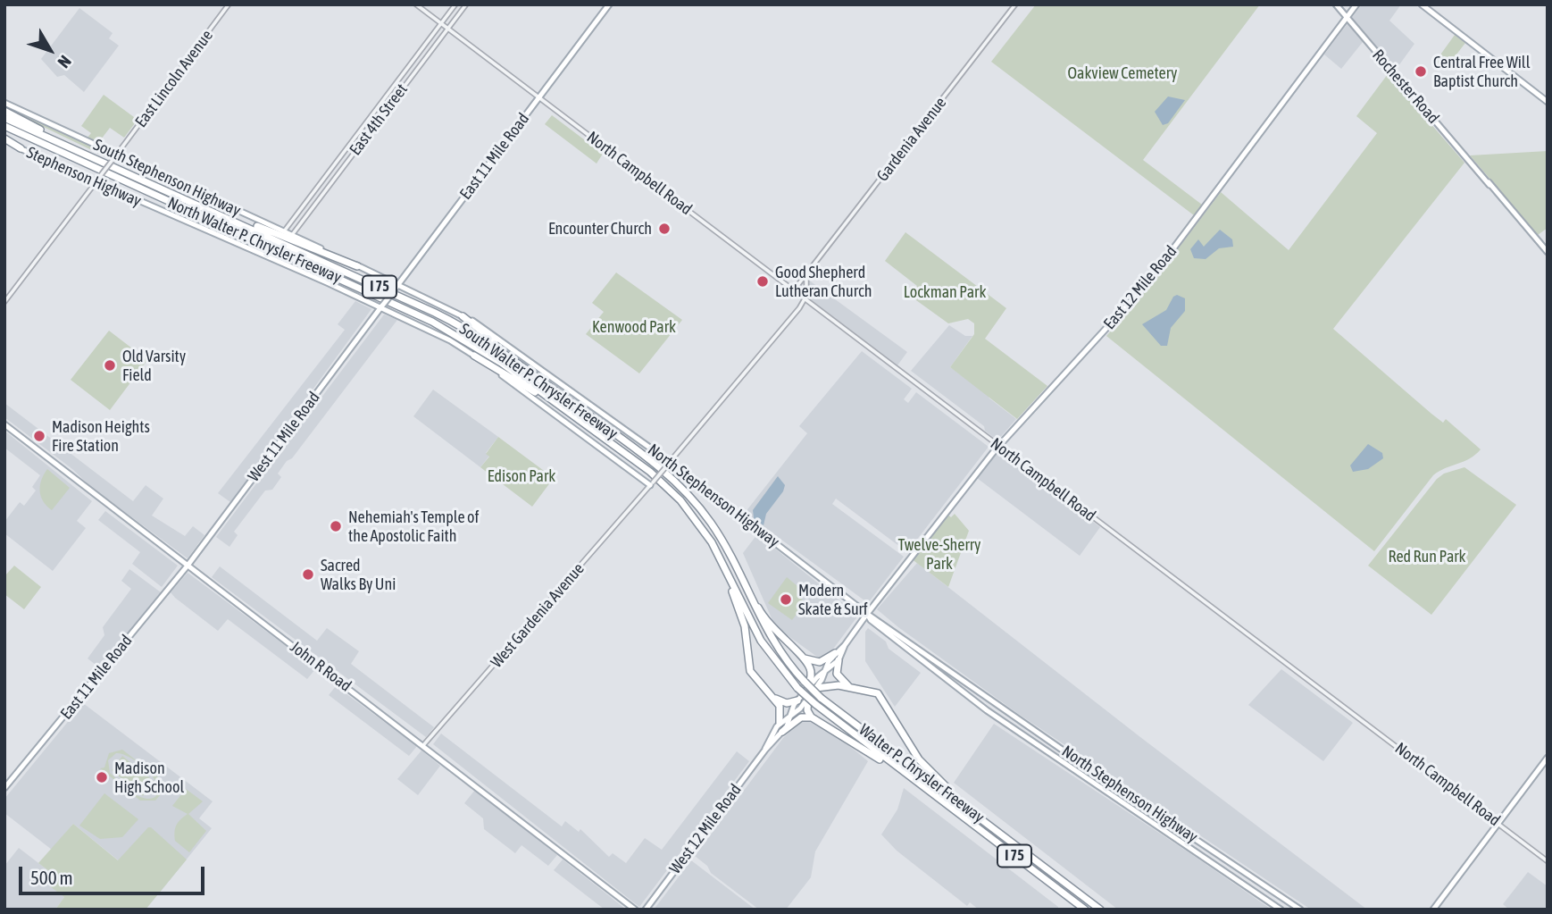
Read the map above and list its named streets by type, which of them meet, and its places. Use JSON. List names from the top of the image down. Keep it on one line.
{"streets":{"highway":["North Walter P. Chrysler Freeway","I 75","South Walter P. Chrysler Freeway","Walter P. Chrysler Freeway"],"main road":["Rochester Road","East 11 Mile Road","Stephenson Highway","South Stephenson Highway","East 12 Mile Road","West 11 Mile Road","North Stephenson Highway","John R Road","West 12 Mile Road"],"street":["East Lincoln Avenue","East 4th Street","Gardenia Avenue","North Campbell Road","West Gardenia Avenue"]},"crossings":[["East Lincoln Avenue","Stephenson Highway"],["East Lincoln Avenue","South Stephenson Highway"],["Rochester Road","East 12 Mile Road"],["East 4th Street","North Campbell Road"],["East 4th Street","South Stephenson Highway"],["Gardenia Avenue","North Campbell Road"],["East 11 Mile Road","North Campbell Road"],["East 11 Mile Road","Stephenson Highway"],["East 11 Mile Road","South Stephenson Highway"],["East 11 Mile Road","West 11 Mile Road"],["East 11 Mile Road","North Stephenson Highway"],["East 11 Mile Road","John R Road"],["North Campbell Road","East 12 Mile Road"],["Stephenson Highway","West 11 Mile Road"],["Stephenson Highway","West Gardenia Avenue"],["South Stephenson Highway","North Stephenson Highway"],["North Walter P. Chrysler Freeway","Walter P. Chrysler Freeway"],["East 12 Mile Road","West 12 Mile Road"],["South Walter P. Chrysler Freeway","Walter P. Chrysler Freeway"],["South Walter P. Chrysler Freeway","West 12 Mile Road"],["West 11 Mile Road","John R Road"],["North Stephenson Highway","West 12 Mile Road"],["West Gardenia Avenue","John R Road"],["Walter P. Chrysler Freeway","West 12 Mile Road"]],"parks":["Oakview Cemetery","Lockman Park","Kenwood Park","Edison Park","Twelve-Sherry Park","Red Run Park"],"places":["Central Free Will Baptist Church","Encounter Church","Good Shepherd Lutheran Church","Old Varsity Field","Madison Heights Fire Station","Nehemiah's Temple of the Apostolic Faith","Sacred Walks By Uni","Modern Skate & Surf","Madison High School"],"scale_bar":"500 m","north":"bottom right"}
